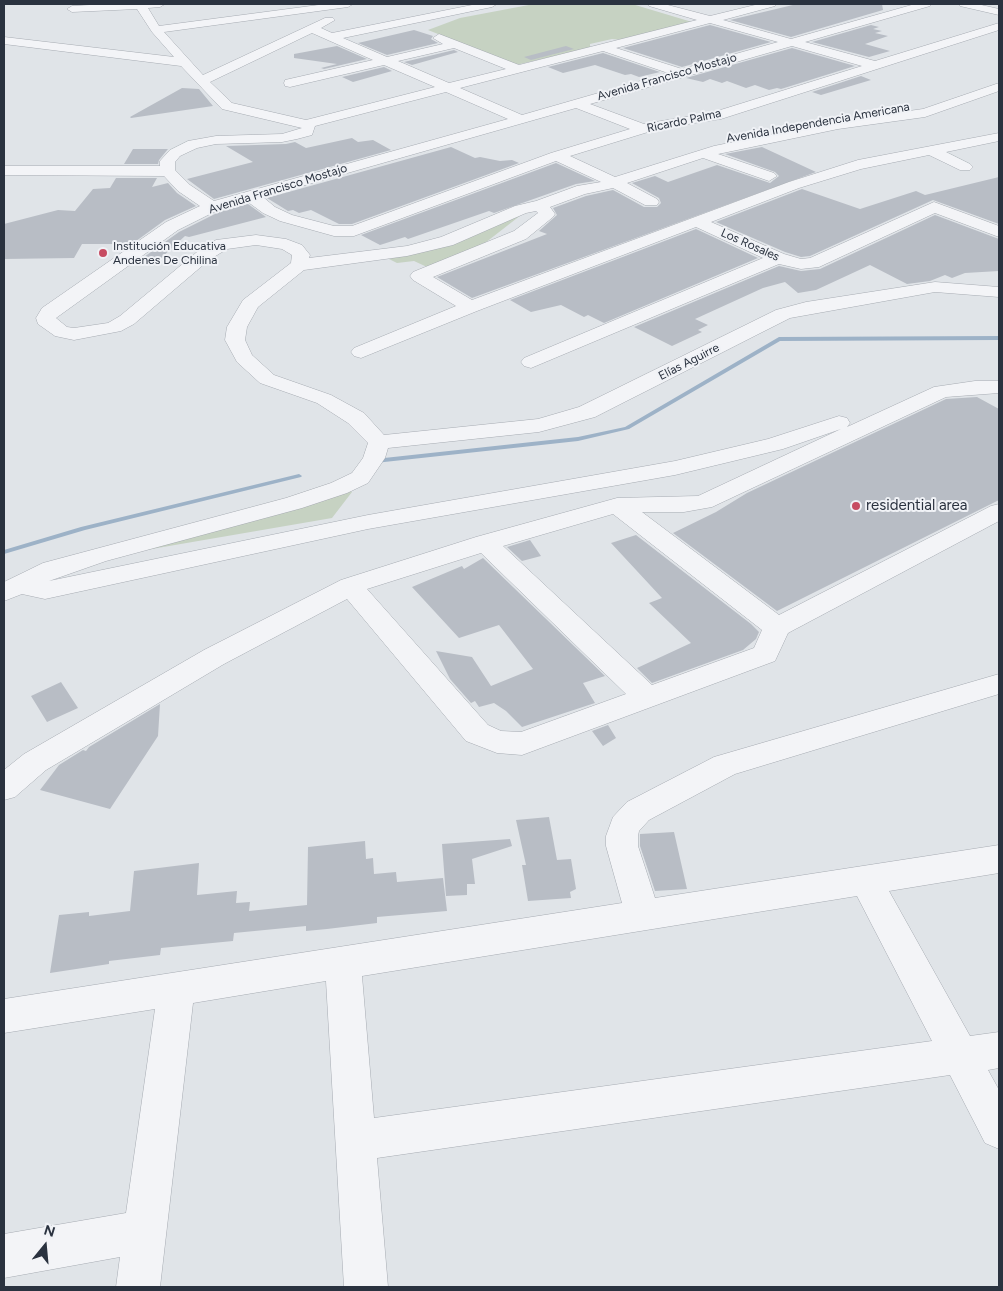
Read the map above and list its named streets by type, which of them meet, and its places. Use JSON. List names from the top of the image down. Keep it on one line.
{"streets":{"street":["Avenida Francisco Mostajo","Ricardo Palma","Avenida Independencia Americana","Los Rosales","Elías Aguirre"]},"crossings":[["Avenida Francisco Mostajo","Ricardo Palma"],["Avenida Francisco Mostajo","Avenida Independencia Americana"]],"places":["Institución Educativa Andenes De Chilina","residential area"],"north":"top"}
